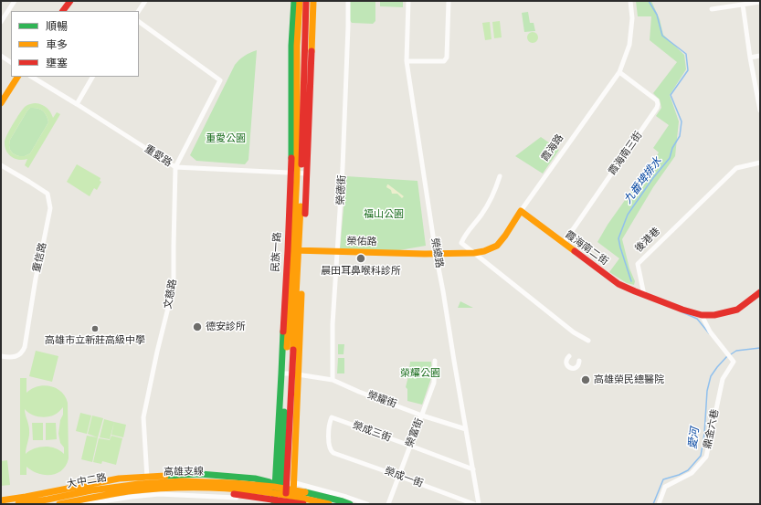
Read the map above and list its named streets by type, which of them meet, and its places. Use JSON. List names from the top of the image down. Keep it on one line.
{"streets":{"main road":["霞海路","榮佑路","霞海南二街","民族一路","高雄支線"],"street":["霞海南三街","重愛路","榮德街","後港巷","榮總路","重信路","文慈路","榮耀街","鼎金六巷","榮成三街","榮富街","榮成一街","大中二路"]},"crossings":[["霞海路","霞海南三街"],["霞海路","榮佑路"],["霞海路","霞海南二街"],["霞海路","榮總路"],["霞海南三街","霞海南二街"],["重愛路","民族一路"],["重愛路","文慈路"],["榮德街","榮佑路"],["榮德街","榮耀街"],["後港巷","霞海南二街"],["榮佑路","民族一路"],["榮佑路","榮總路"],["民族一路","榮耀街"],["民族一路","大中二路"],["榮總路","榮耀街"],["榮總路","榮成三街"],["文慈路","大中二路"],["榮耀街","榮富街"],["榮成三街","榮富街"],["榮成三街","榮成一街"],["榮富街","榮成一街"]],"water":["九番埤排水","愛河"],"parks":["重愛公園","福山公園","榮耀公園"],"places":["晨田耳鼻喉科診所","德安診所","高雄市立新莊高級中學","高雄榮民總醫院"],"legend":["順暢","車多","壅塞"]}
